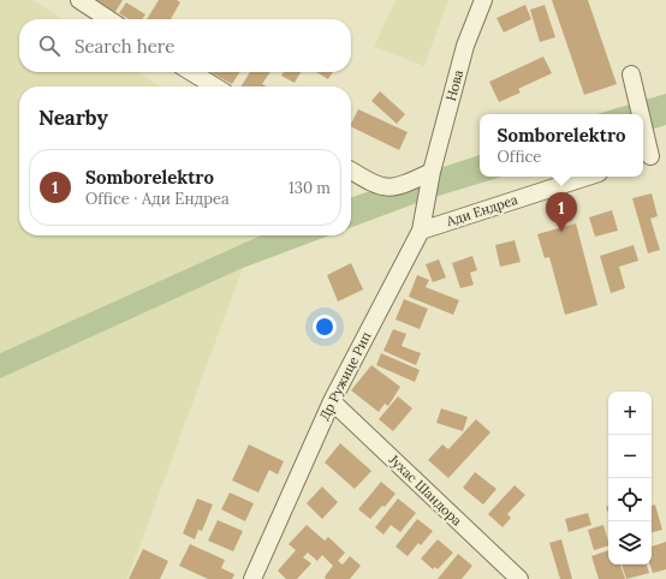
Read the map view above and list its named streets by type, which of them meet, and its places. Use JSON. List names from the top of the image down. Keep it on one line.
{"streets":{"street":["Нова","Ади Ендреа","Др Ружице Рип","Јухас Шандора"]},"crossings":[["Нова","Др Ружице Рип"],["Ади Ендреа","Др Ружице Рип"],["Др Ружице Рип","Јухас Шандора"]],"page":{"search":"Search here","heading":"Nearby","popup":["Somborelektro","Office"],"list":[{"mark":"1","name":"Somborelektro","note":"Office · Ади Ендреа","value":"130 m"}],"pins":"1","map_buttons":["+","−"]}}
